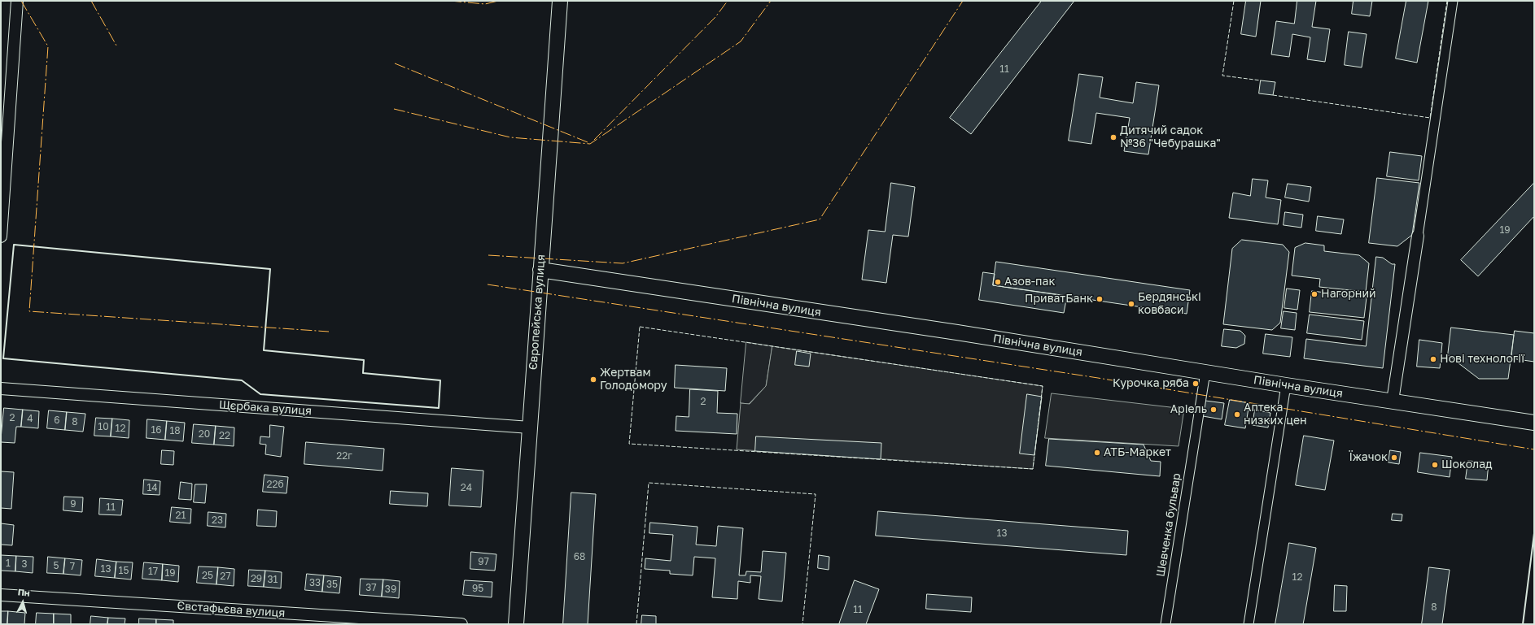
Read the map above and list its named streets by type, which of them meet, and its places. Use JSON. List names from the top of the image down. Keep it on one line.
{"streets":{"street":["Північна вулиця","Європейська вулиця","Щєрбака вулиця","Шевченка бульвар","Євстафьєва вулиця"]},"crossings":[["Північна вулиця","Європейська вулиця"],["Північна вулиця","Шевченка бульвар"],["Європейська вулиця","Щєрбака вулиця"]],"places":["Дитячий садок №36 \"Чебурашка\"","Азов-пак","Нагорний","ПриватБанк","Бердянські ковбаси","Нові технології","Жертвам Голодомору","Курочка ряба","Аріель","Аптека низких цен","АТБ-Маркет","Їжачок","Шоколад"],"house_numbers":["11","19","2","2","4","6","8","10","12","16","18","20","22","22г","22б","14","24","9","11","21","23","13","68","97","1","3","5","7","13","15","17","19","25","27","12","29","31","33","35","37","95","39","8","11"],"north":"top"}
